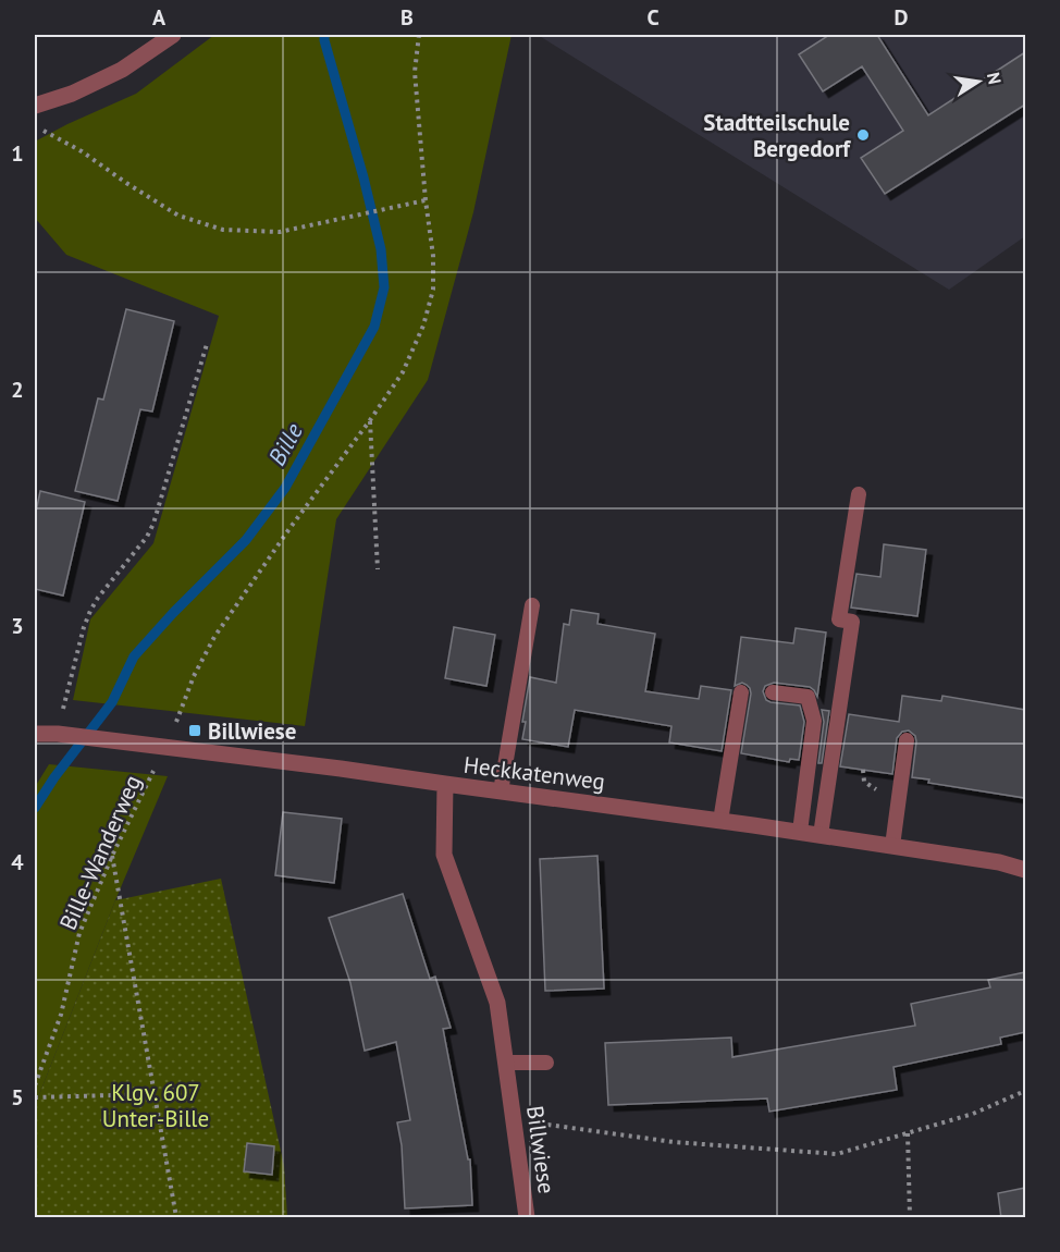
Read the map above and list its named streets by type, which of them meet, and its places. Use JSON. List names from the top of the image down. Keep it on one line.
{"streets":{"street":["Heckkatenweg","Billwiese"],"path":["Bille-Wanderweg"]},"crossings":[["Heckkatenweg","Bille-Wanderweg"],["Heckkatenweg","Billwiese"]],"water":["Bille"],"parks":["Klgv. 607 Unter-Bille"],"places":{"other":["Stadtteilschule Bergedorf"],"transit":["Billwiese"]},"north":"right","grid":{"columns":["A","B","C","D"],"rows":["1","2","3","4","5"]}}
